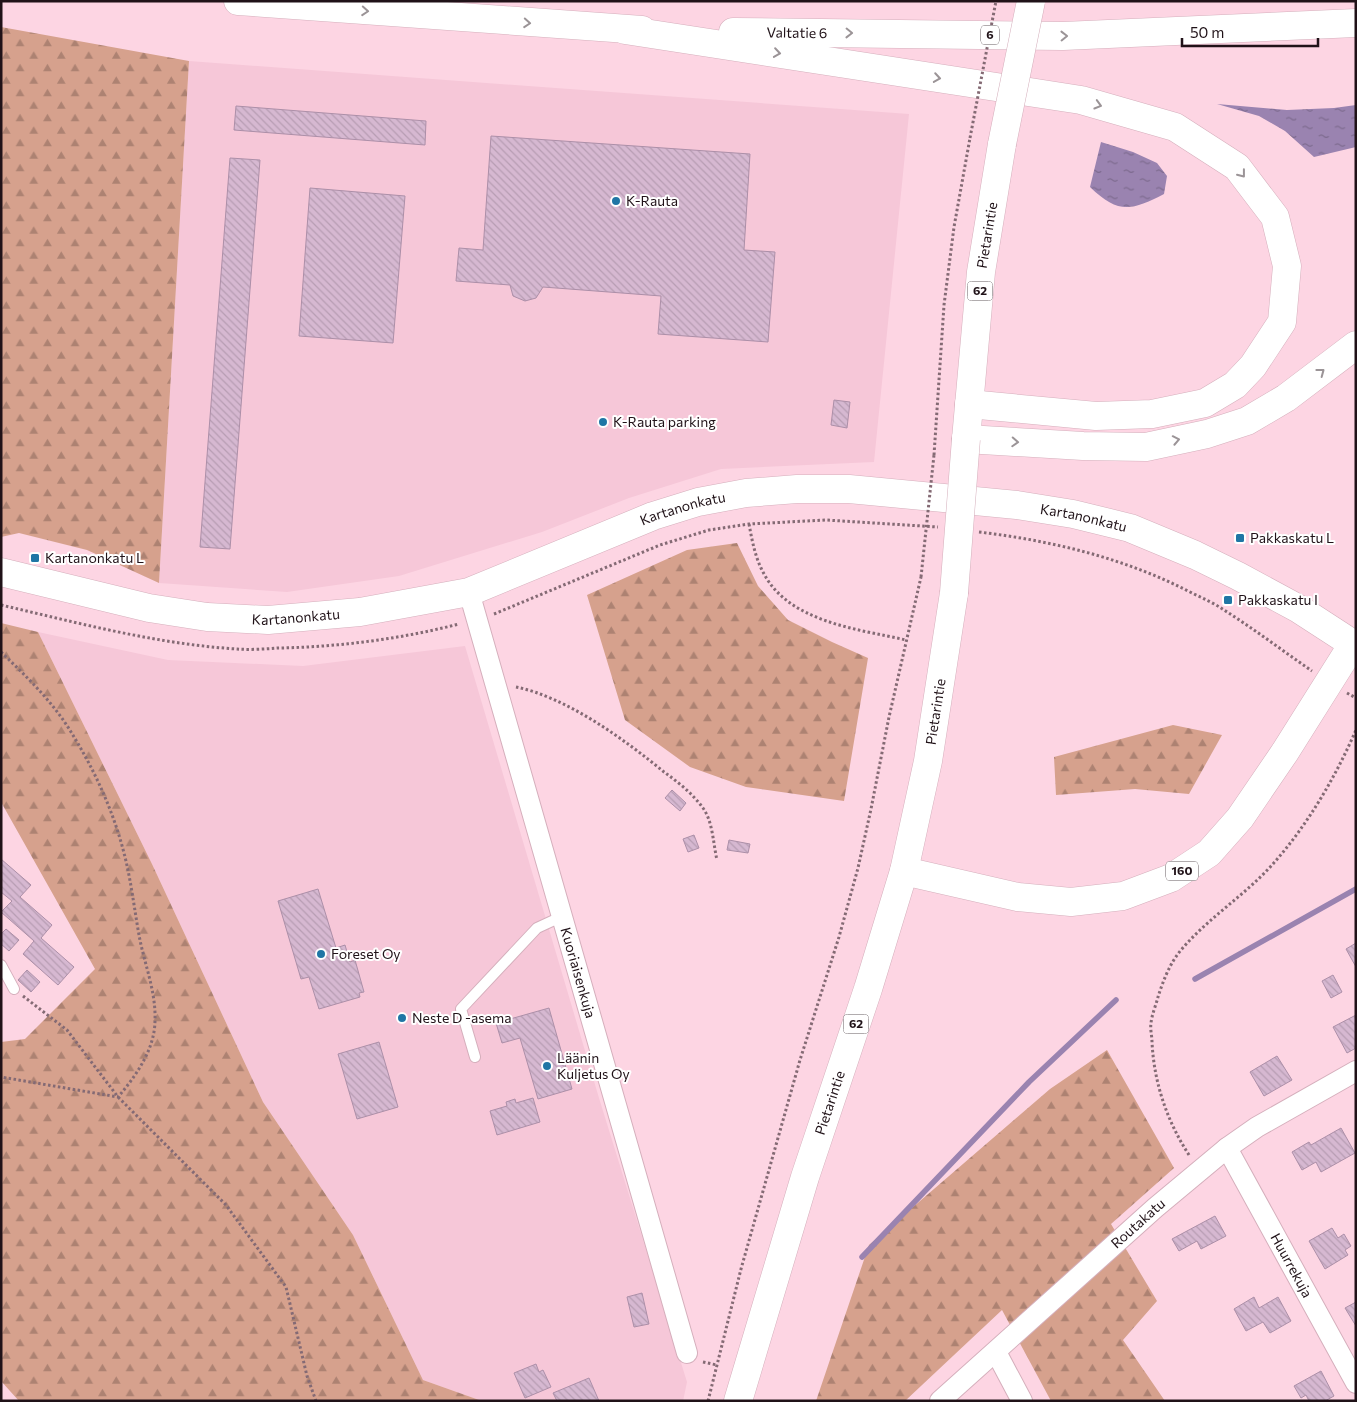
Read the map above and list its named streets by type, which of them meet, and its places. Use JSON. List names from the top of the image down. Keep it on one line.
{"streets":{"main road":["Valtatie 6","6","Pietarintie","62","Kartanonkatu","160"],"street":["Kuoriaisenkuja","Routakatu","Huurrekuja"]},"crossings":[["Pietarintie","160"],["Kartanonkatu","160"],["Kartanonkatu","Kuoriaisenkuja"],["Routakatu","Huurrekuja"]],"one_way":["Valtatie 6"],"places":{"other":["K-Rauta","K-Rauta parking","Foreset Oy","Neste D -asema","Läänin Kuljetus Oy"],"transit":["Pakkaskatu L","Kartanonkatu L","Pakkaskatu I"]},"scale_bar":"50 m"}
